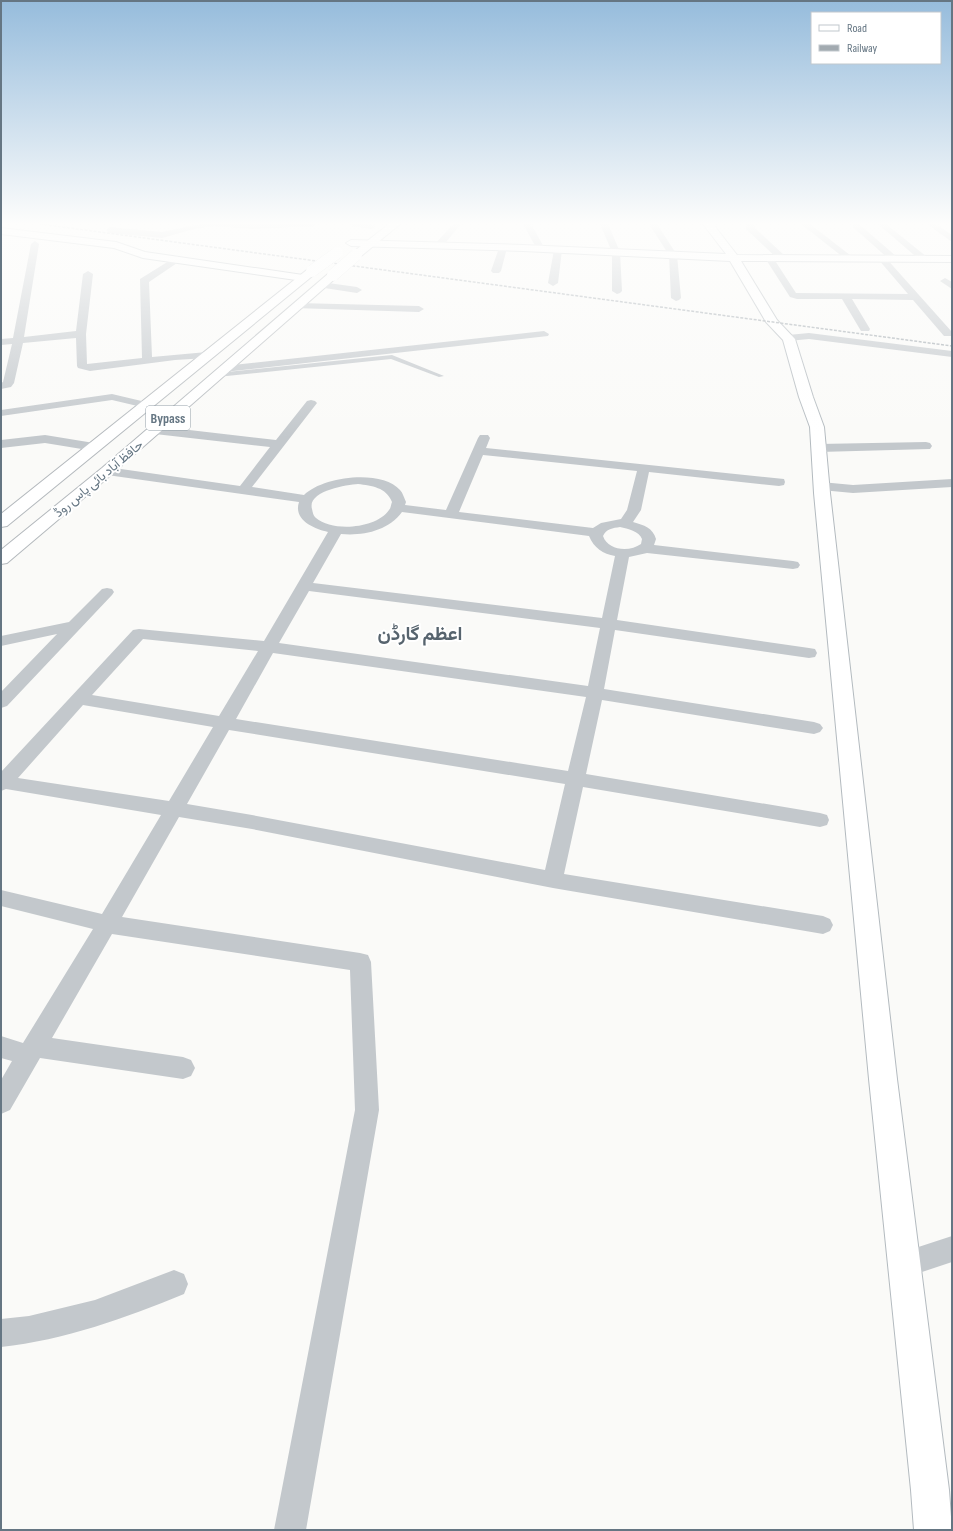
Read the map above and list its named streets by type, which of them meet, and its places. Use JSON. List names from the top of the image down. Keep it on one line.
{"streets":{"main road":["Bypass","حافظ آباد بائی پاس روڈ"]},"districts":["اعظم گارڈن"],"legend":["Road","Railway"]}
